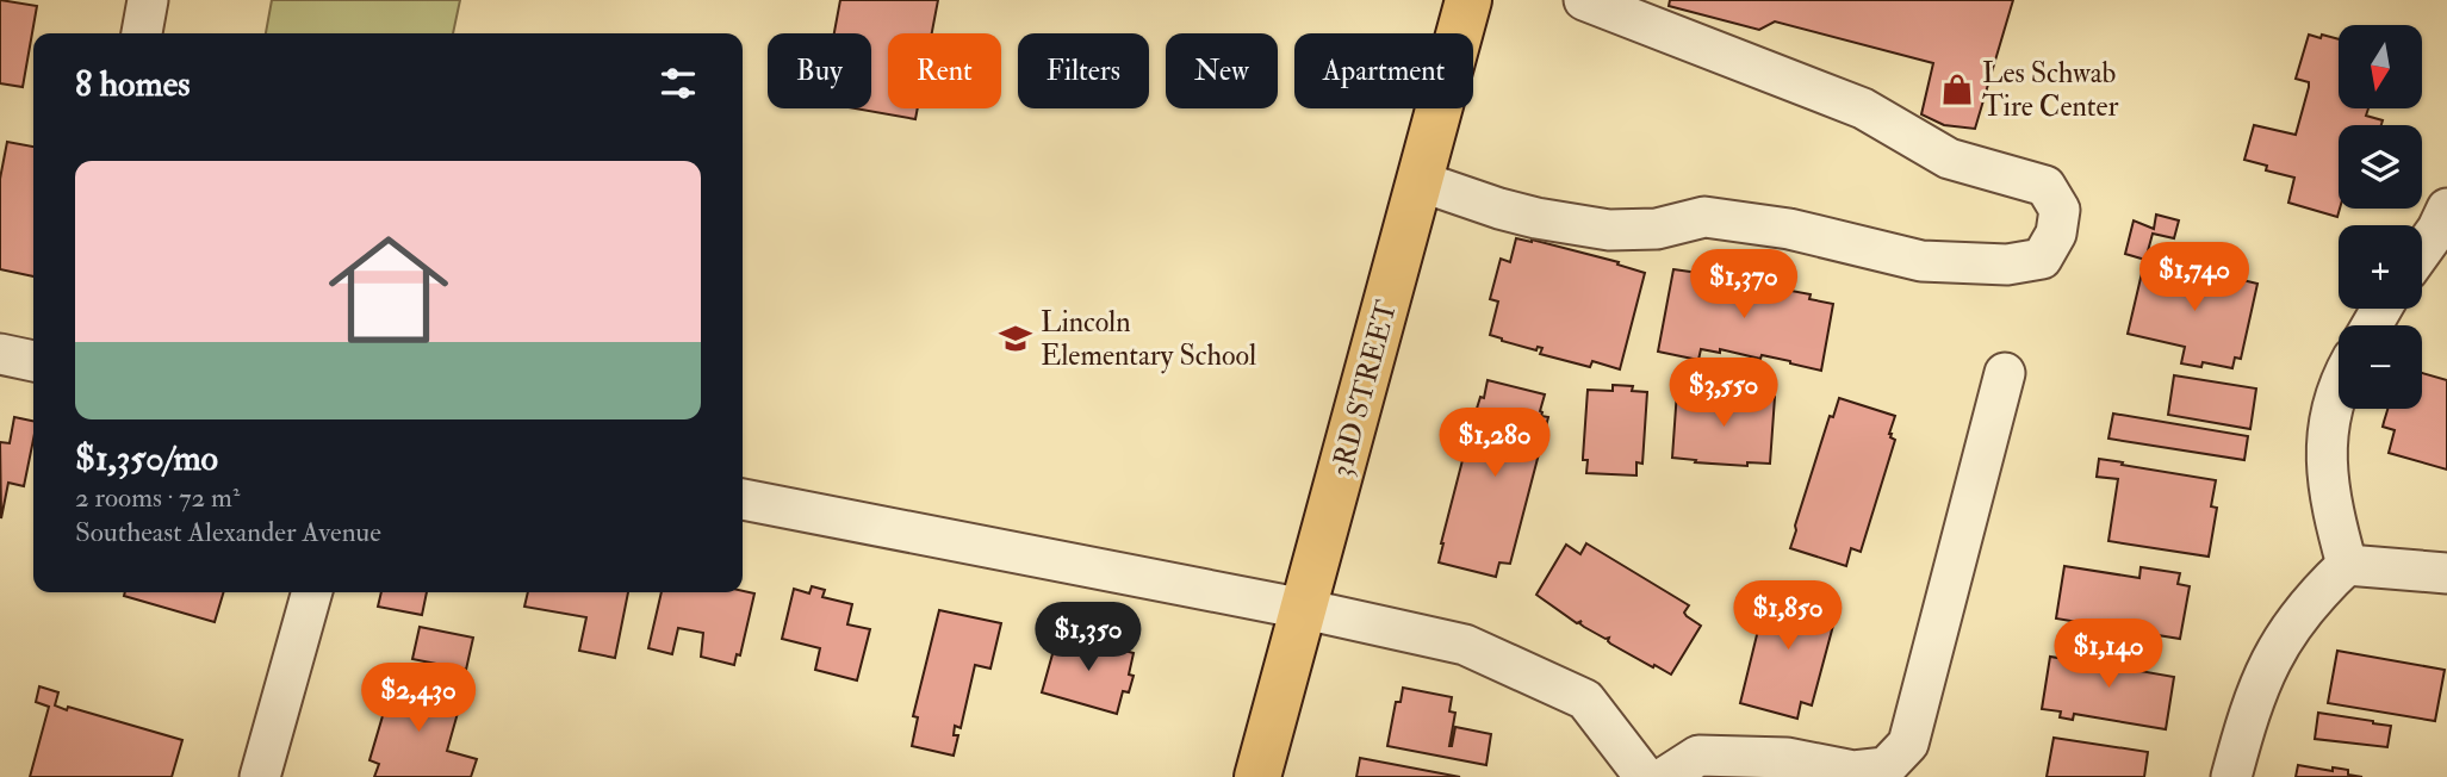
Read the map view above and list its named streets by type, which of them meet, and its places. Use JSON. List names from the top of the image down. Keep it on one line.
{"streets":{"highway":["3RD STREET"]},"places":{"shop":["Les Schwab Tire Center"],"school or university":["Lincoln Elementary School"]},"north":"bottom","page":{"map_buttons":["+","−"],"chip":["Buy","Rent","Filters","New","Apartment"],"heading":"8 homes","list":[{"name":"$1,350/mo","note":"2 rooms · 72 m² · Southeast Alexander Avenue"}],"price":["$1,740","$1,370","$3,550","$1,280","$1,850","$1,350","$1,140","$2,430"]}}
